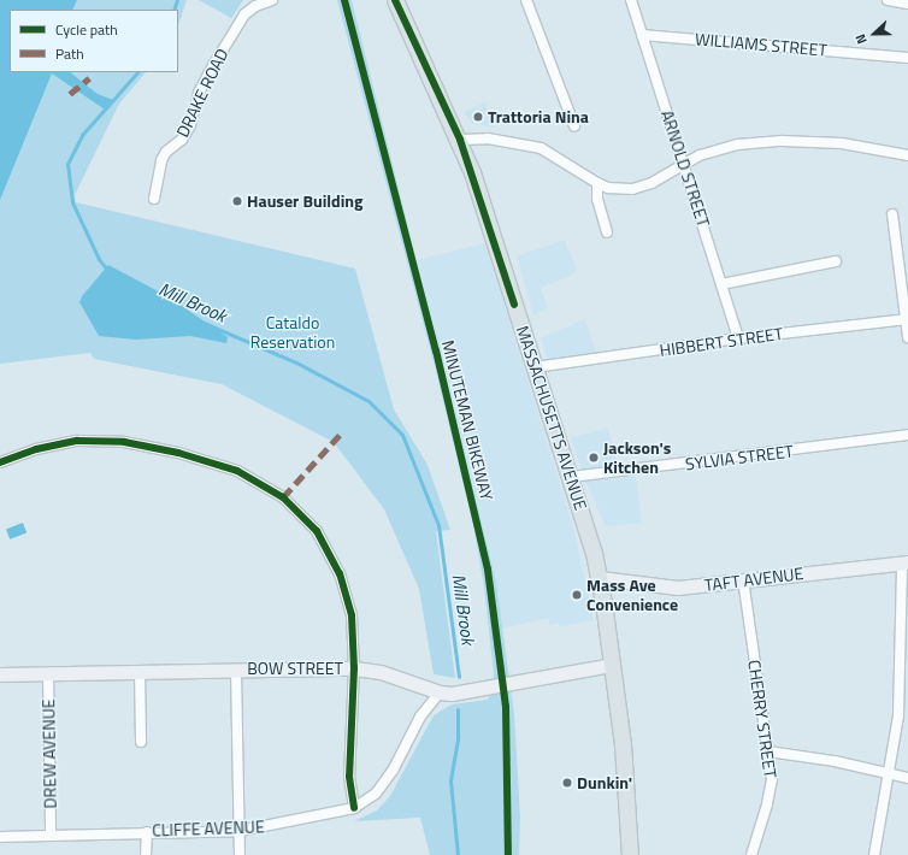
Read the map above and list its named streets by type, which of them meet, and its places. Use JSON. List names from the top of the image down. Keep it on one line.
{"streets":{"main road":["MASSACHUSETTS AVENUE"],"street":["WILLIAMS STREET","DRAKE ROAD","ARNOLD STREET","HIBBERT STREET","SYLVIA STREET","TAFT AVENUE","BOW STREET","CHERRY STREET","DREW AVENUE","CLIFFE AVENUE"],"cycle path":["MINUTEMAN BIKEWAY"]},"crossings":[["WILLIAMS STREET","ARNOLD STREET"],["ARNOLD STREET","HIBBERT STREET"],["HIBBERT STREET","MASSACHUSETTS AVENUE"],["MASSACHUSETTS AVENUE","SYLVIA STREET"],["MASSACHUSETTS AVENUE","TAFT AVENUE"],["MASSACHUSETTS AVENUE","BOW STREET"],["TAFT AVENUE","CHERRY STREET"],["BOW STREET","DREW AVENUE"],["BOW STREET","CLIFFE AVENUE"],["DREW AVENUE","CLIFFE AVENUE"]],"water":["Mill Brook"],"parks":["Cataldo Reservation"],"places":["Trattoria Nina","Hauser Building","Jackson's Kitchen","Mass Ave Convenience","Dunkin'"],"legend":["Cycle path","Path"],"north":"left"}
